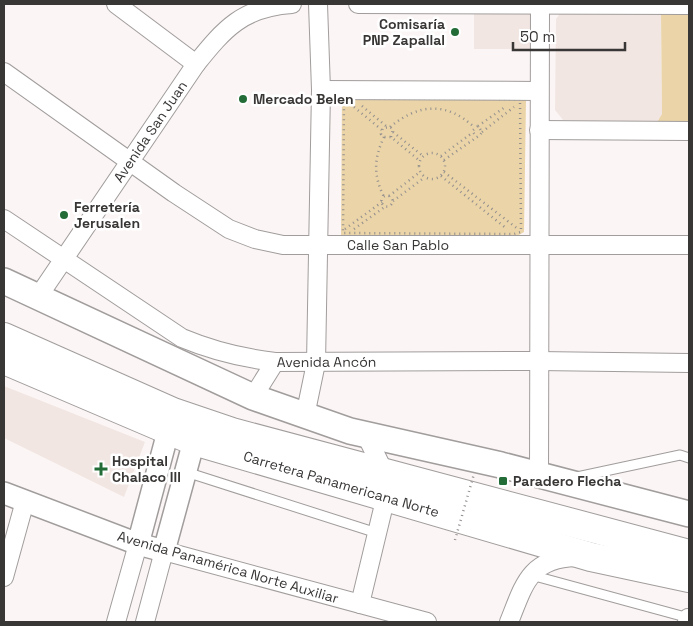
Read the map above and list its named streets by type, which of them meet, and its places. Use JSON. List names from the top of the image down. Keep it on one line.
{"streets":{"highway":["Carretera Panamericana Norte"],"street":["Avenida San Juan","Calle San Pablo","Avenida Ancón","Avenida Panamérica Norte Auxiliar"]},"crossings":[["Avenida San Juan","Calle San Pablo"],["Avenida San Juan","Avenida Ancón"]],"places":{"other":["Comisaría PNP Zapallal","Mercado Belen","Ferretería Jerusalen"],"health":["Hospital Chalaco III"],"transit":["Paradero Flecha"]},"scale_bar":"50 m"}
